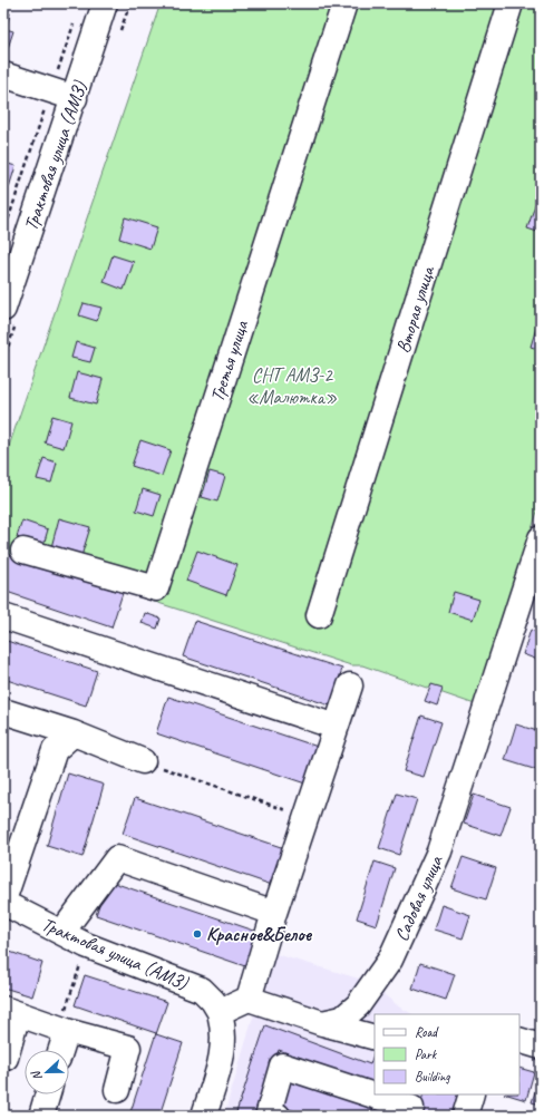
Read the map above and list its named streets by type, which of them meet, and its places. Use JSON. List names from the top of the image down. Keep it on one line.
{"streets":{"street":["Трактовая улица (АМЗ)","Вторая улица","Третья улица","Садовая улица"]},"parks":["СНТ АМЗ-2 «Малютка»"],"places":["Красное&Белое"],"legend":["Road","Park","Building"],"north":"left"}
